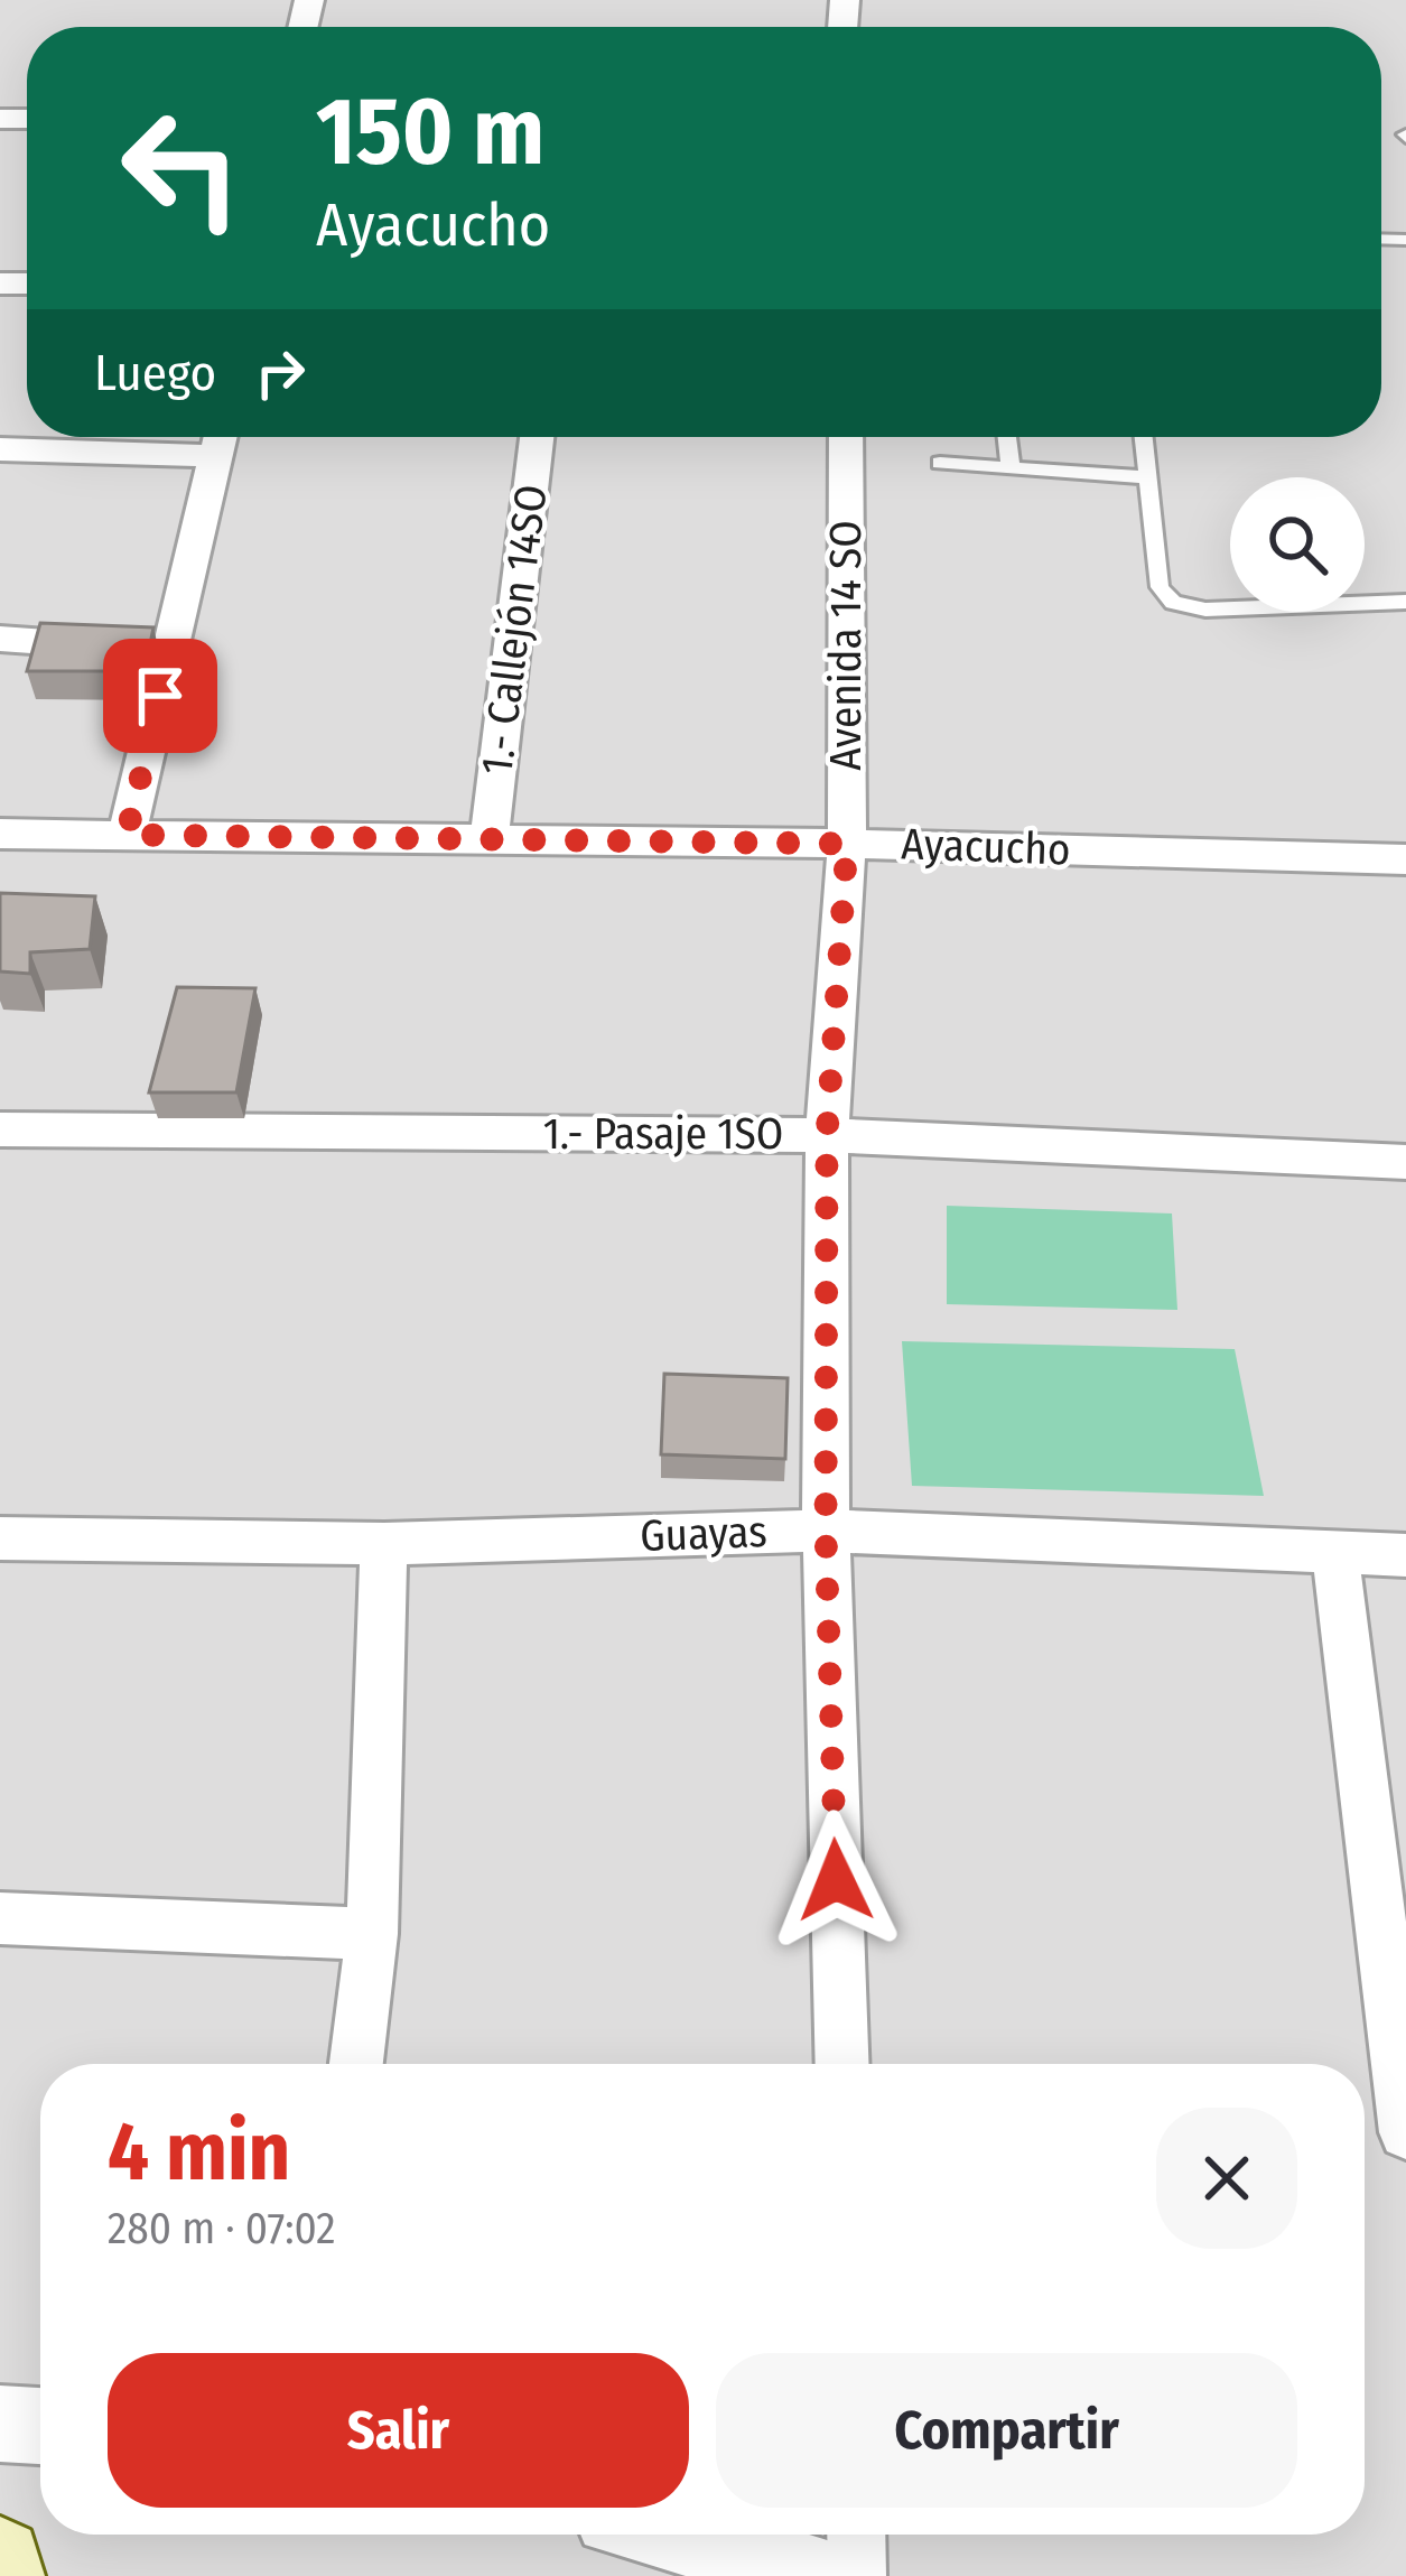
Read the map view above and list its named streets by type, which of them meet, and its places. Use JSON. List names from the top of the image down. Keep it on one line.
{"streets":{"street":["1.- Callejón 14SO","Avenida 14 SO","Ayacucho","1.- Pasaje 1SO","Guayas"]},"crossings":[["1.- Callejón 14SO","Ayacucho"],["Avenida 14 SO","Ayacucho"],["Avenida 14 SO","1.- Pasaje 1SO"],["Avenida 14 SO","Guayas"]],"page":{"turn":["150 m","Ayacucho"],"then":"Luego","heading":["4 min","280 m · 07:02"],"buttons":["Salir","Compartir"]}}
